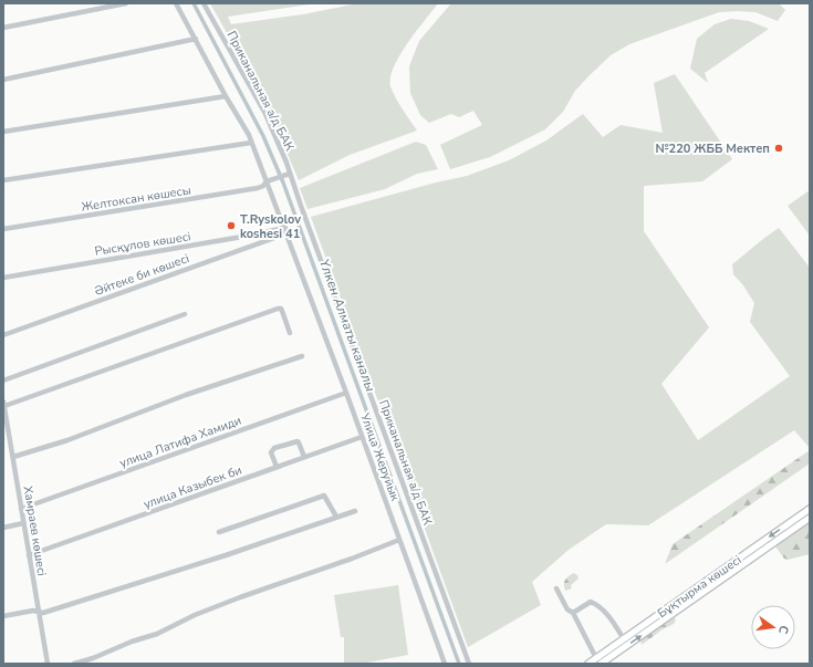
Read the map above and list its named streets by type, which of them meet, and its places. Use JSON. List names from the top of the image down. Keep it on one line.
{"streets":{"main road":["Бұқтырма көшесі"],"street":["Приканальная а/д БАК","Желтоксан көшесы","Рысқұлов көшесі","Әйтеке би көшесі","улица Латифа Хамиди","Улица Жеруйык","улица Казыбек би","Хамраев көшесі"]},"crossings":[["Приканальная а/д БАК","Желтоксан көшесы"],["Рысқұлов көшесі","Әйтеке би көшесі"],["Рысқұлов көшесі","Улица Жеруйык"],["Әйтеке би көшесі","Улица Жеруйык"],["улица Латифа Хамиди","Улица Жеруйык"],["улица Латифа Хамиди","Хамраев көшесі"],["Улица Жеруйык","улица Казыбек би"],["улица Казыбек би","Хамраев көшесі"]],"water":["Үлкен Алматы каналы"],"places":["№220 ЖББ Мектеп","T.Ryskolov koshesi 41"],"north":"right"}
